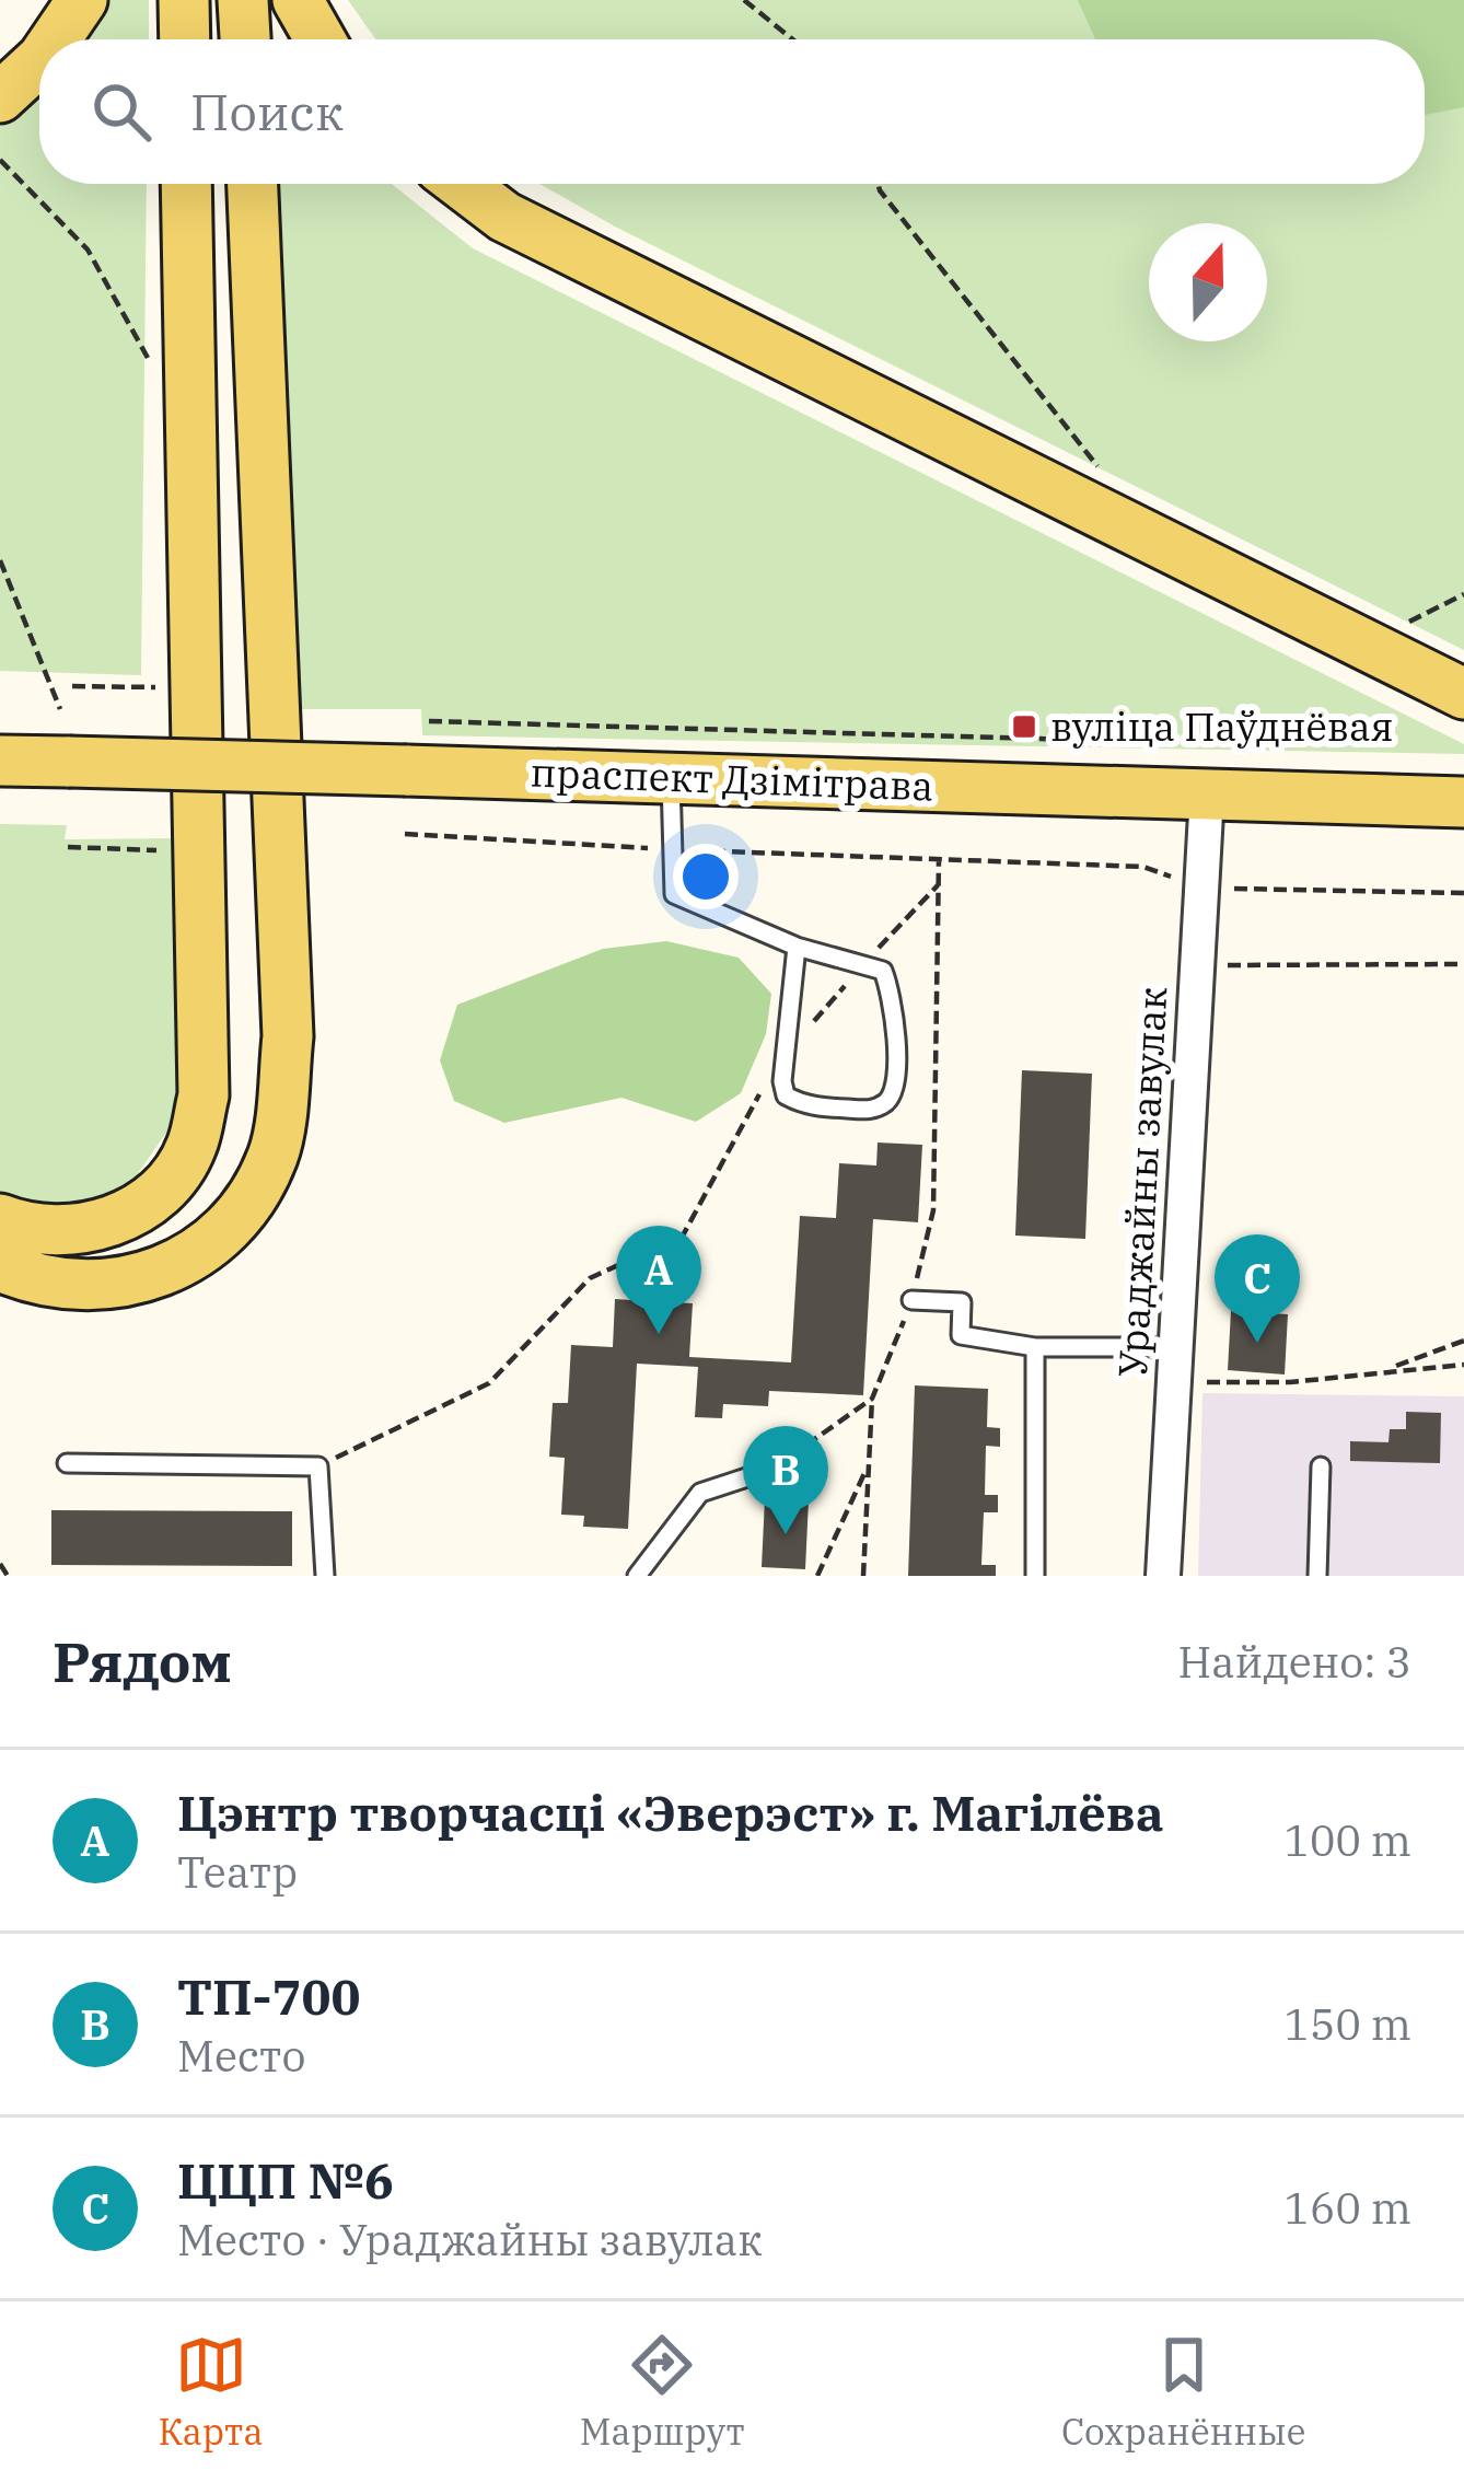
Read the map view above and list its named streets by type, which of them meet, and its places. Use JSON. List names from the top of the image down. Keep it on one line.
{"streets":{"main road":["праспект Дзімітрава"],"street":["Ураджайны завулак"]},"crossings":[["праспект Дзімітрава","Ураджайны завулак"]],"places":{"transit":["вуліца Паўднёвая"]},"north":"top","page":{"search":"Поиск","pins":["A","C","B"],"heading":["Рядом","Найдено: 3"],"list":[{"mark":"A","name":"Цэнтр творчасці «Эверэст» г. Магілёва","note":"Театр","value":"100 m"},{"mark":"B","name":"ТП-700","note":"Место","value":"150 m"},{"mark":"C","name":"ЦЦП №6","note":"Место · Ураджайны завулак","value":"160 m"}],"nav":["Карта","Маршрут","Сохранённые"]}}
